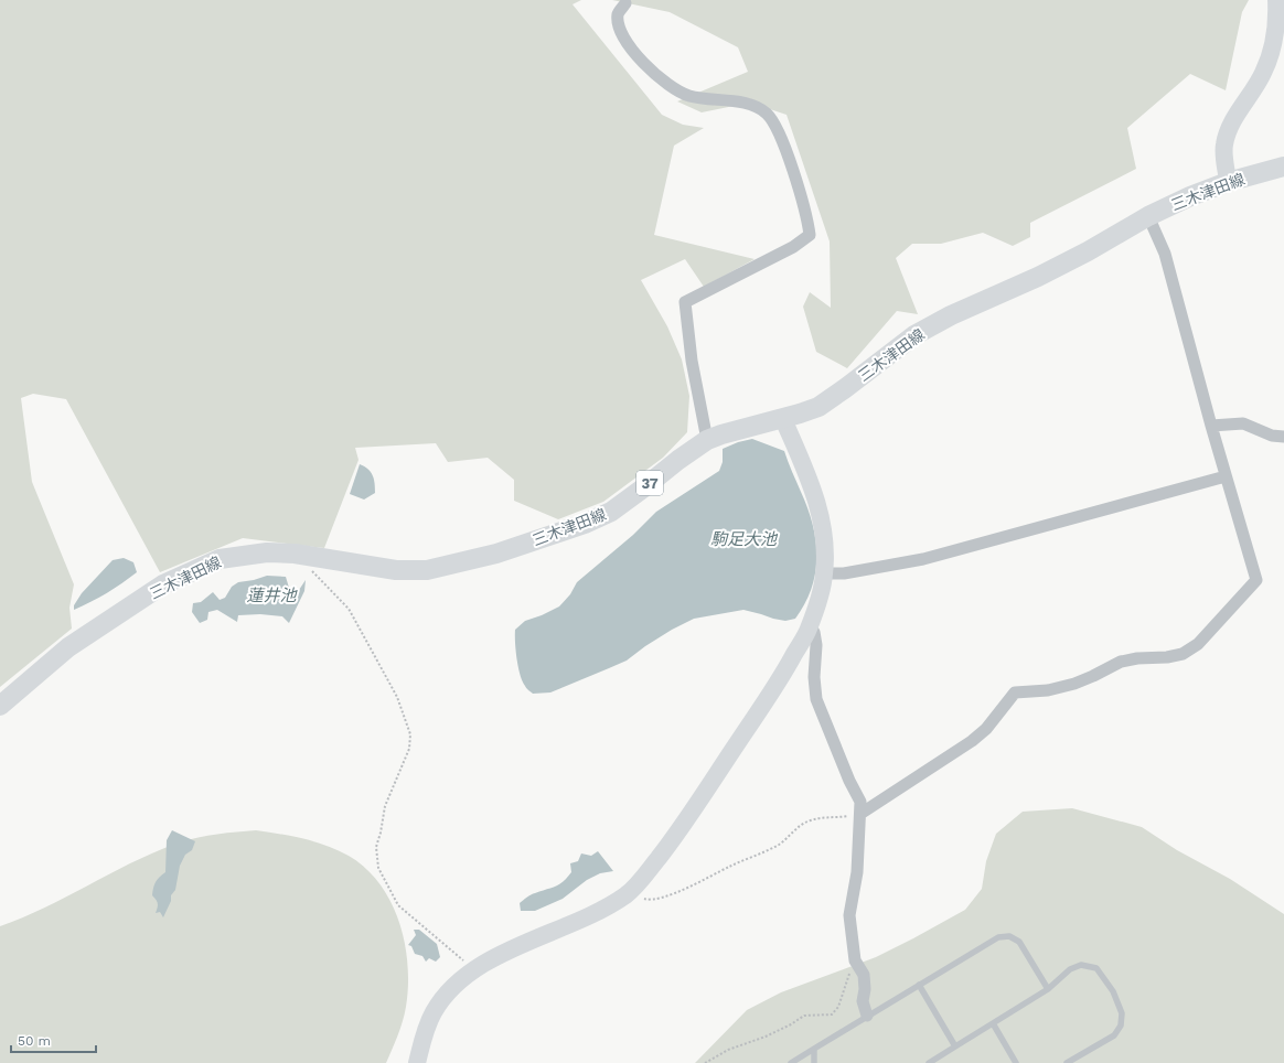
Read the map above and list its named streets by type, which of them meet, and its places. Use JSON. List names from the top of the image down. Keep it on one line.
{"streets":{"main road":["三木津田線","37"]},"water":["駒足大池","蓮井池"],"scale_bar":"50 m"}
